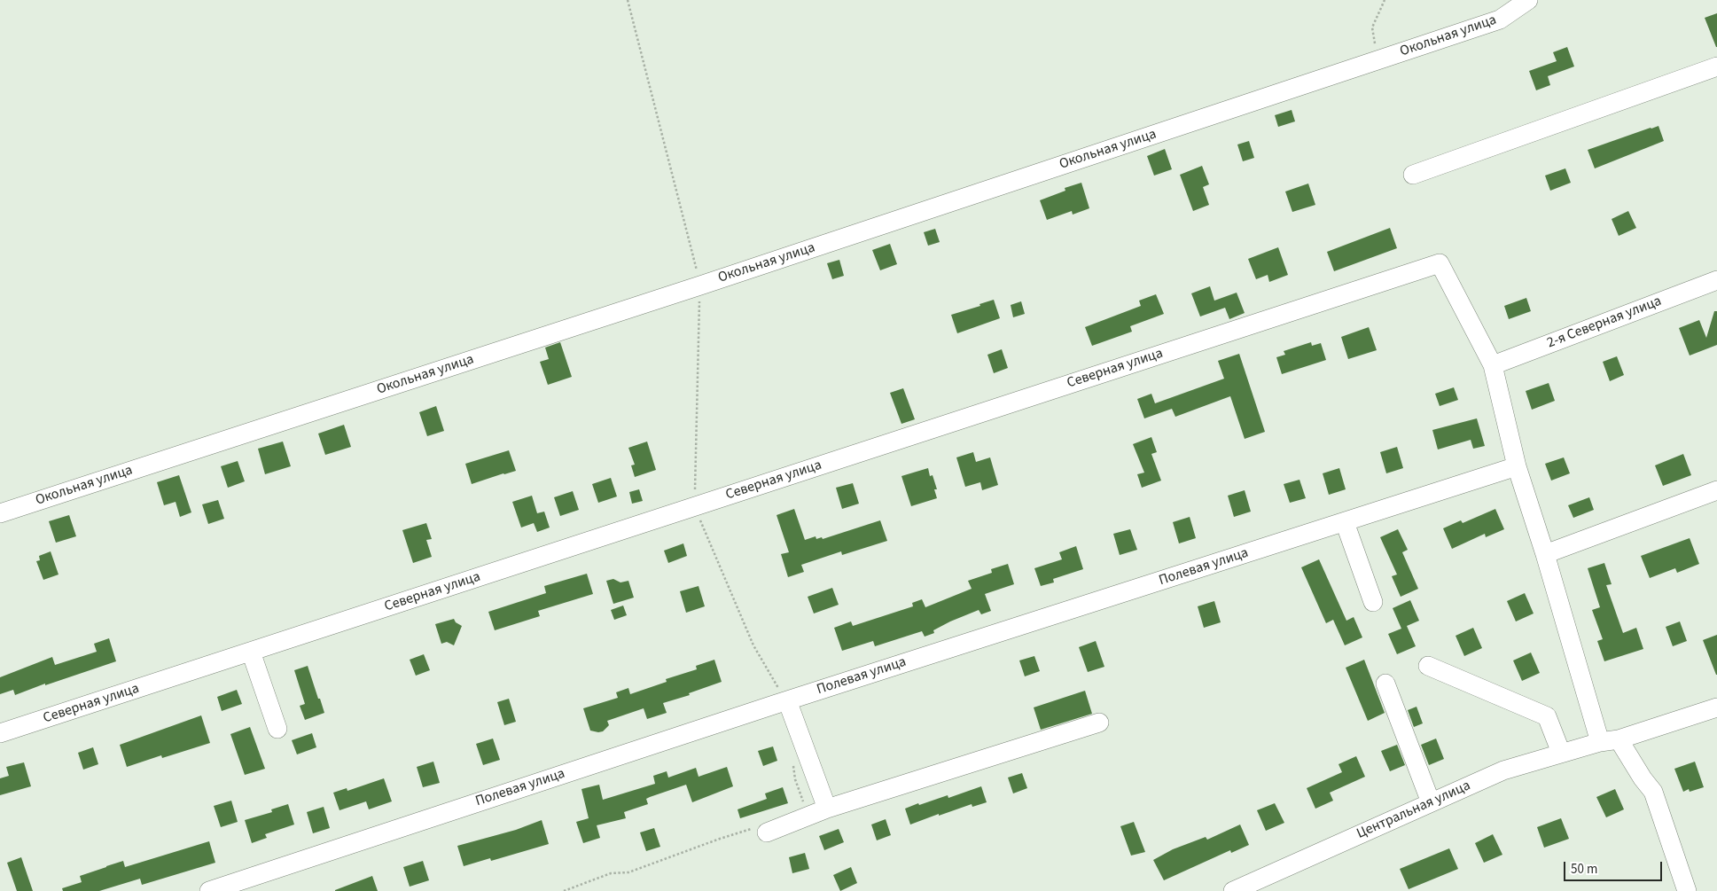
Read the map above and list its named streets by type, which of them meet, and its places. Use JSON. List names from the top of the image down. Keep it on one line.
{"streets":{"street":["Окольная улица","2-я Северная улица","Северная улица","Полевая улица","Центральная улица"]},"crossings":[["2-я Северная улица","Северная улица"]],"scale_bar":"50 m"}
